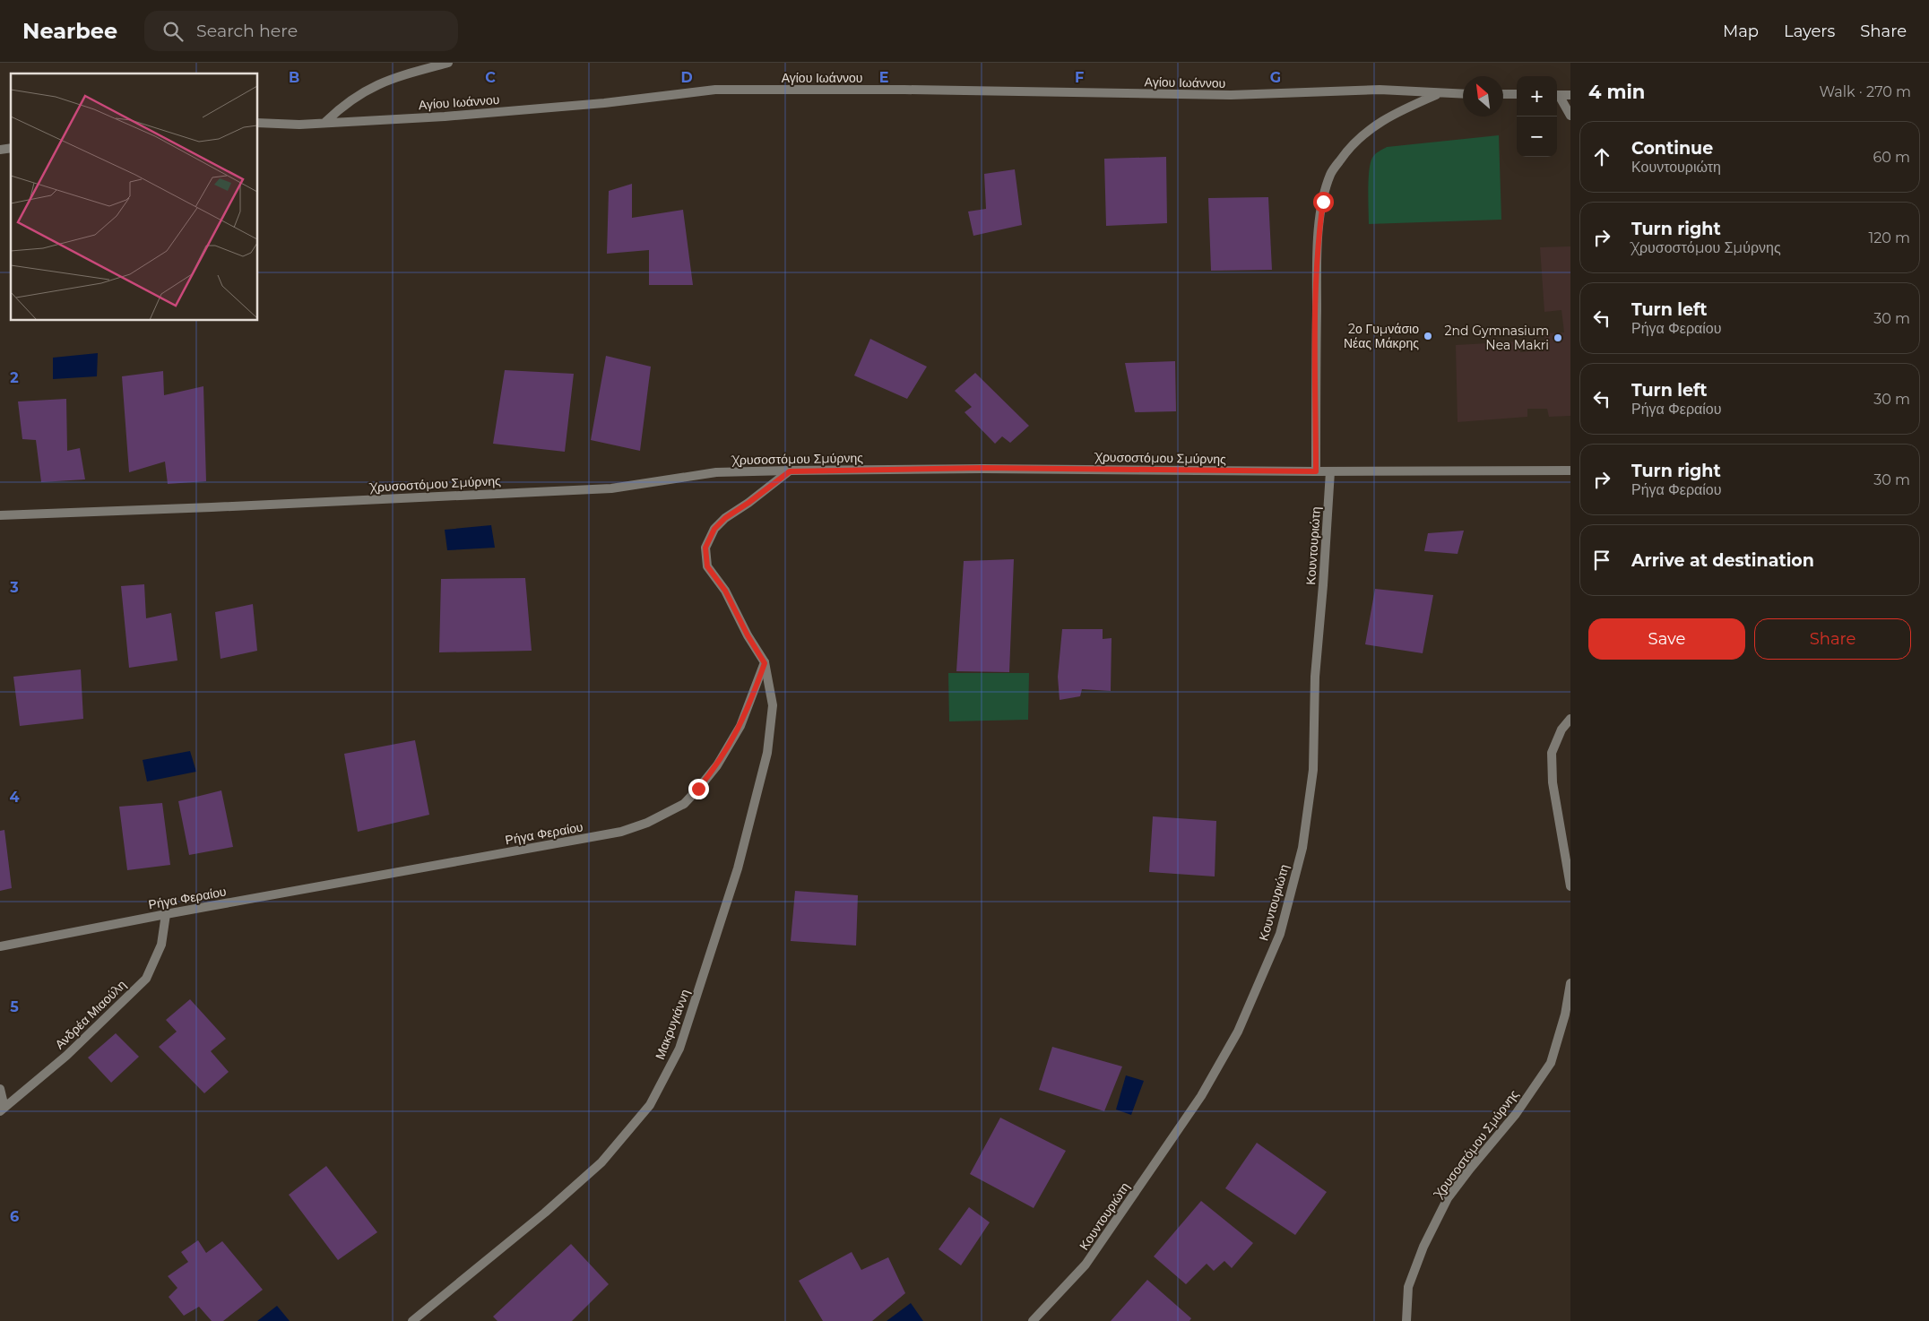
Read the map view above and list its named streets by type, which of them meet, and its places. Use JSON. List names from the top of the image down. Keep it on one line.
{"streets":{"street":["Αγίου Ιωάννου","Χρυσοστόμου Σμύρνης","Κουντουριώτη","Ρήγα Φεραίου","Ανδρέα Μιαούλη","Μακρυγιάννη"]},"crossings":[["Χρυσοστόμου Σμύρνης","Κουντουριώτη"],["Ρήγα Φεραίου","Ανδρέα Μιαούλη"],["Ρήγα Φεραίου","Μακρυγιάννη"]],"places":["2ο Γυμνάσιο Νέας Μάκρης","2nd Gymnasium Nea Makri"],"north":"top left","page":{"header":"Nearbee","search":"Search here","nav":["Map","Layers","Share"],"heading":["4 min","Walk · 270 m"],"map_buttons":["+","−"],"list":[["Continue","Κουντουριώτη","60 m"],["Turn right","Χρυσοστόμου Σμύρνης","120 m"],["Turn left","Ρήγα Φεραίου","30 m"],["Turn left","Ρήγα Φεραίου","30 m"],["Turn right","Ρήγα Φεραίου","30 m"],"Arrive at destination"],"buttons":["Save","Share"]},"grid":{"columns":["B","C","D","E","F","G"],"rows":["2","3","4","5","6"]}}
